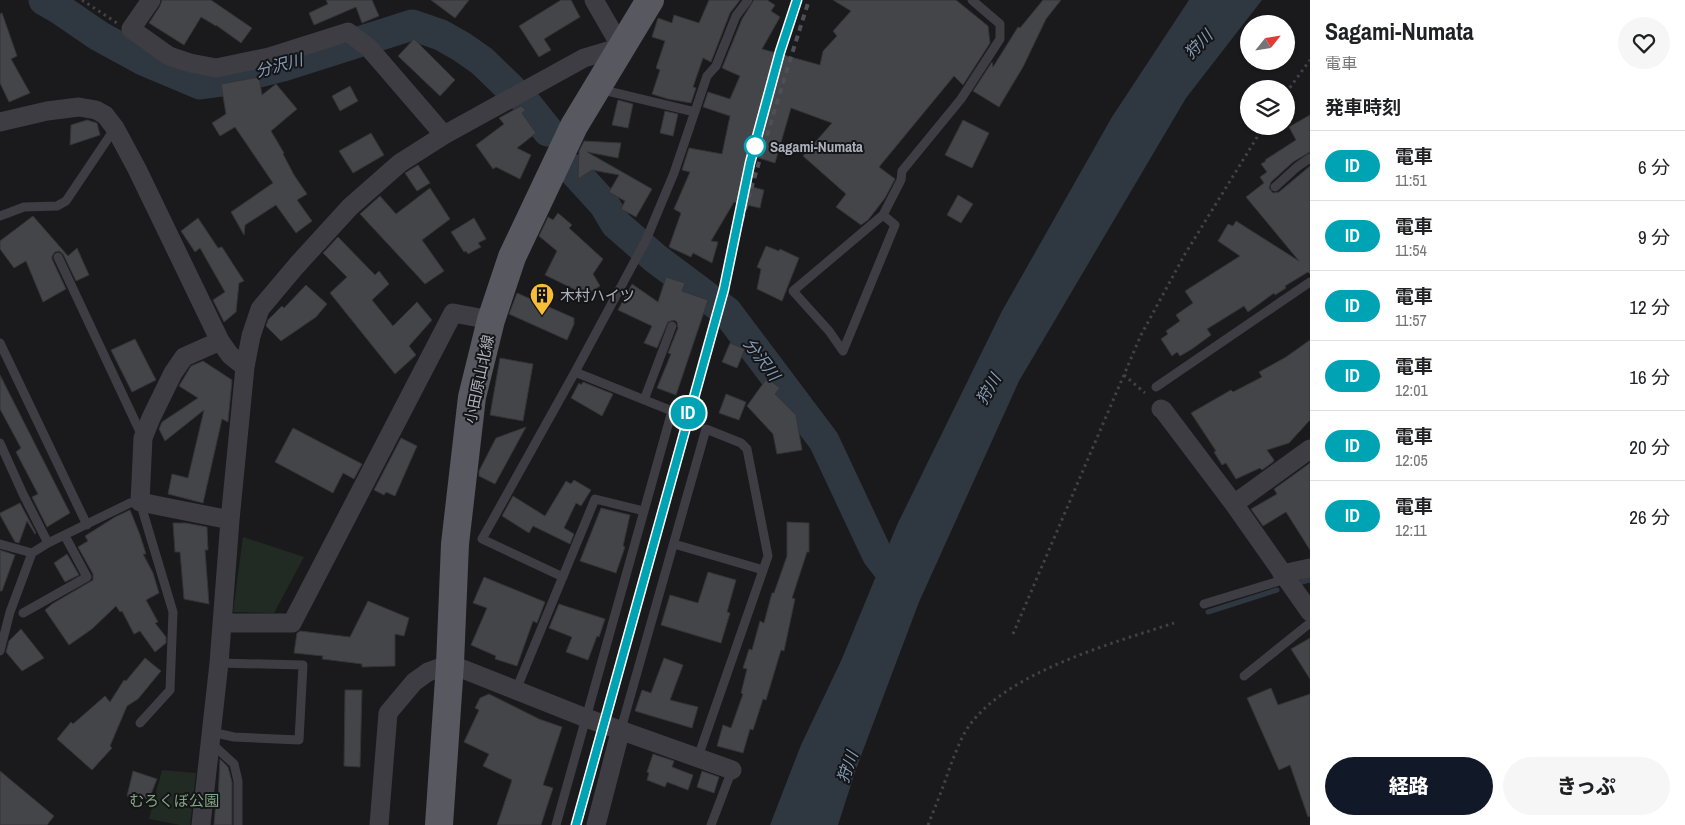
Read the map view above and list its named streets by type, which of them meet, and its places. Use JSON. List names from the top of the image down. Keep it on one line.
{"streets":{"main road":["小田原山北線"]},"water":["狩川","分沢川"],"parks":["むろくぼ公園"],"places":{"other":["Sagami-Numata"],"building":["木村ハイツ"]},"north":"top right","page":{"on_map":"ID","heading":[["Sagami-Numata","電車"],"発車時刻"],"list":[{"mark":"ID","name":"電車","note":"11:51","value":"6 分"},{"mark":"ID","name":"電車","note":"11:54","value":"9 分"},{"mark":"ID","name":"電車","note":"11:57","value":"12 分"},{"mark":"ID","name":"電車","note":"12:01","value":"16 分"},{"mark":"ID","name":"電車","note":"12:05","value":"20 分"},{"mark":"ID","name":"電車","note":"12:11","value":"26 分"}],"buttons":["経路","きっぷ"]}}
